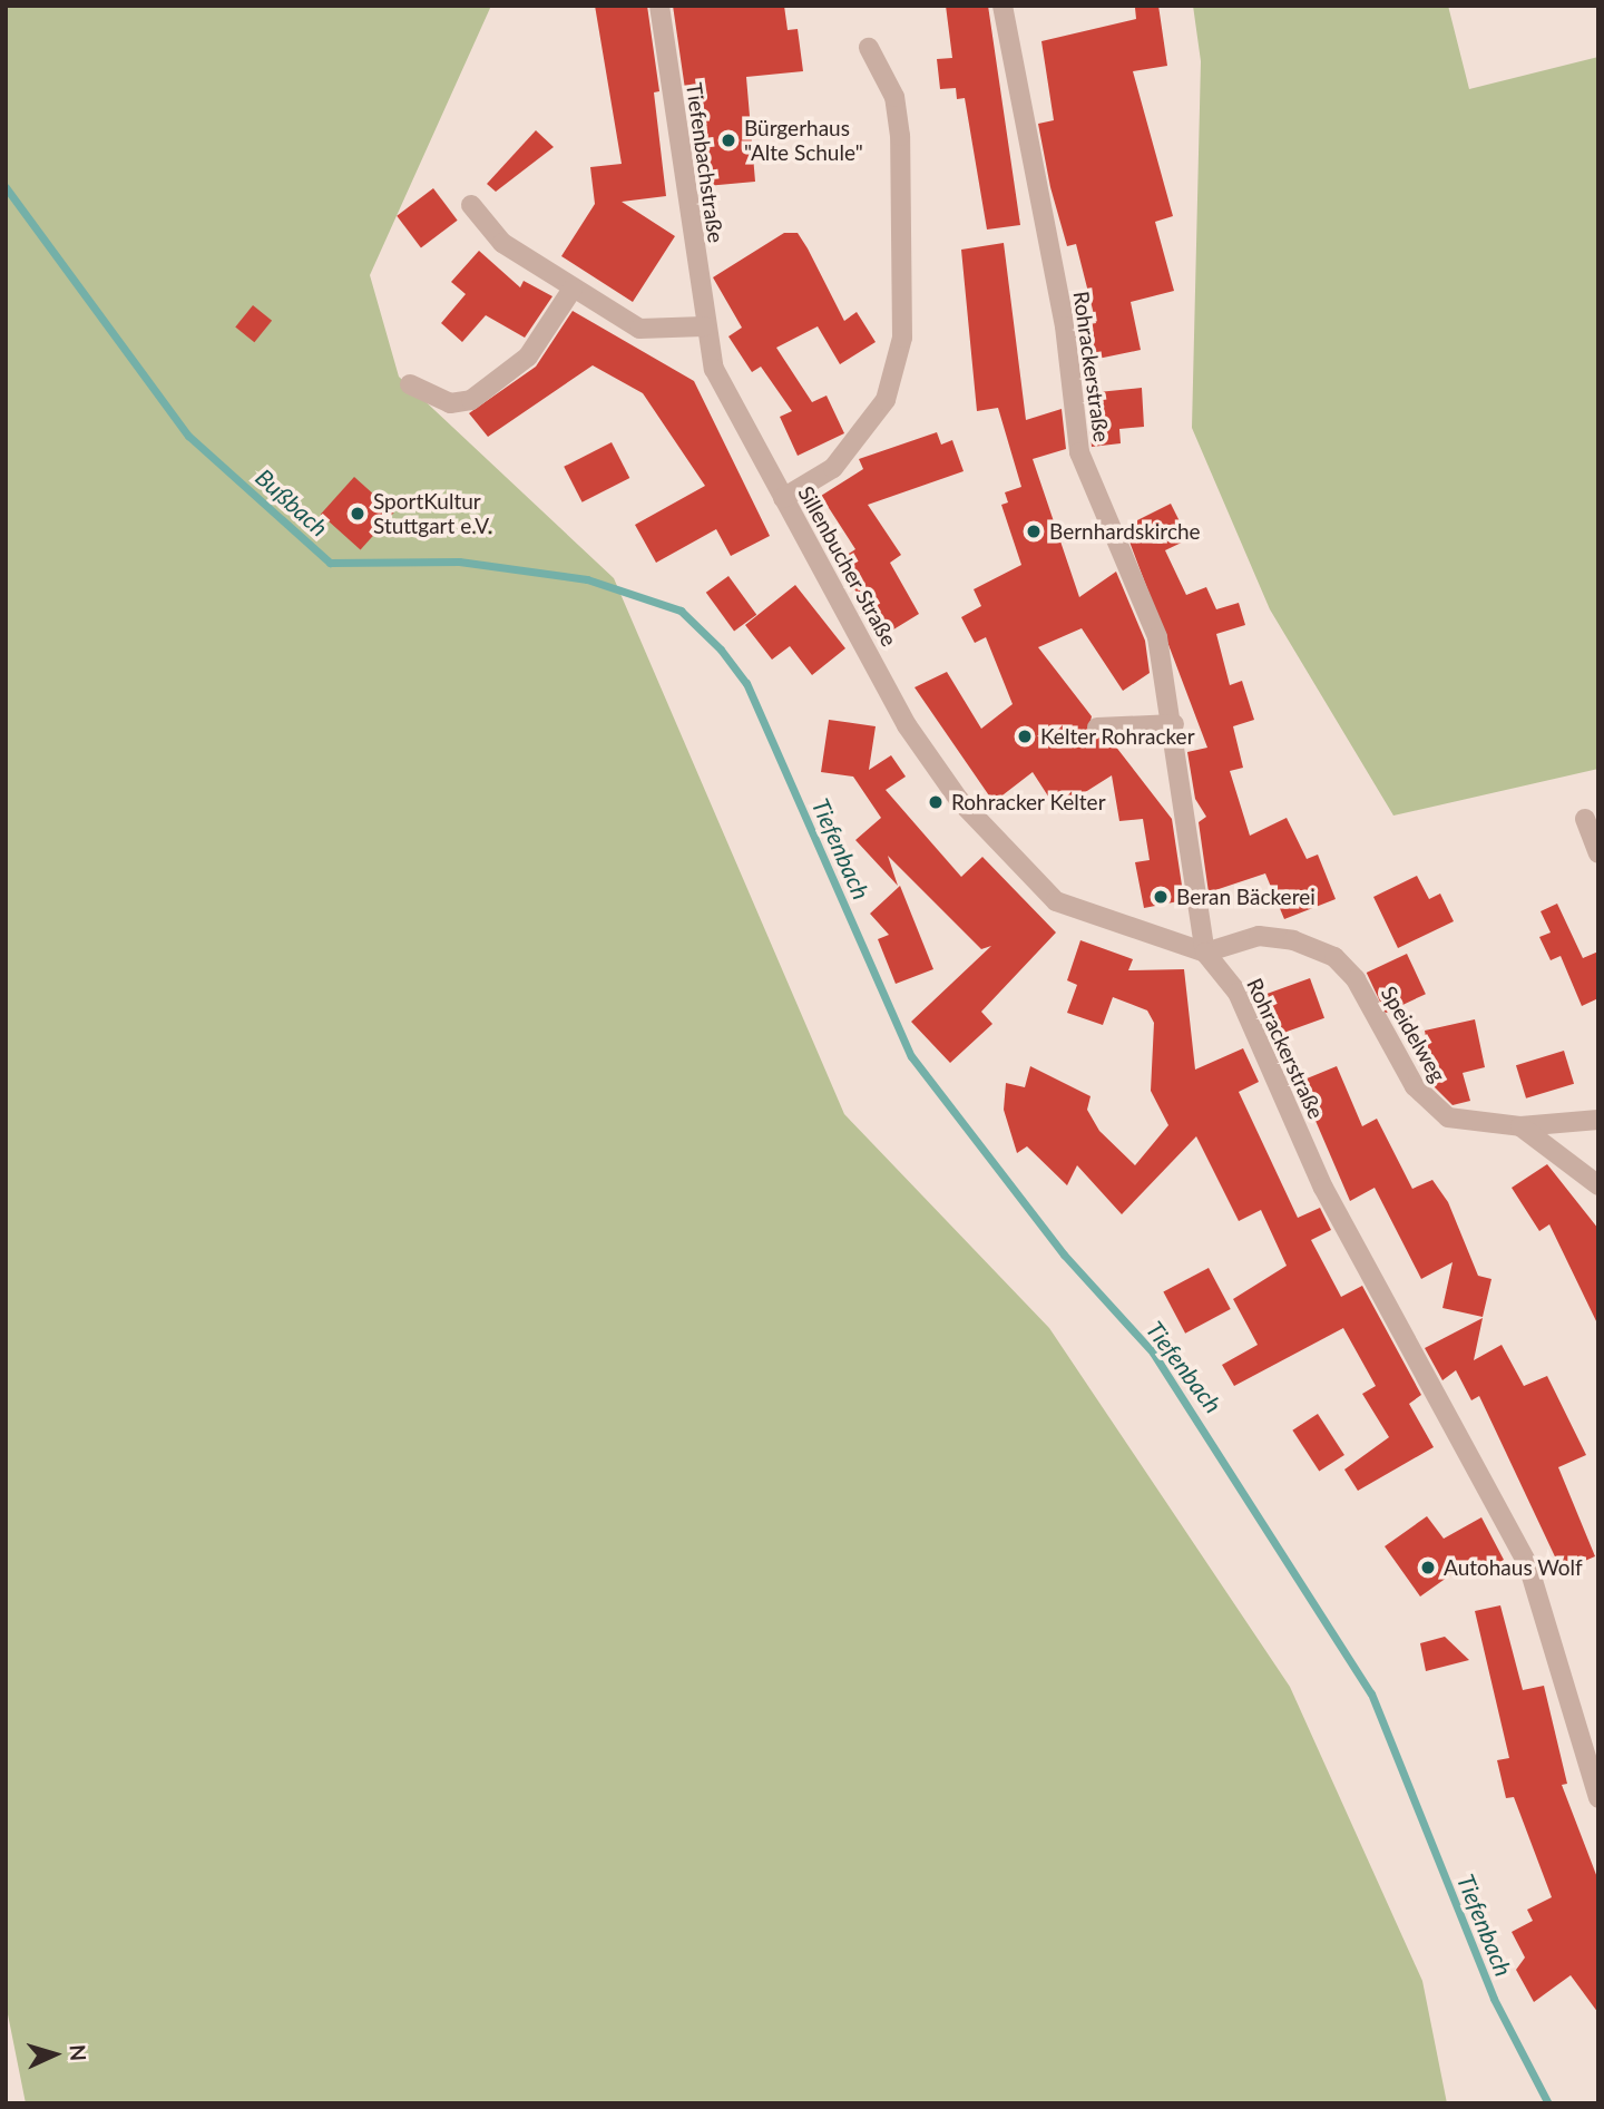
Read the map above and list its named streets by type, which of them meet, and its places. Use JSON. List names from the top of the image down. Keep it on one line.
{"streets":{"street":["Tiefenbachstraße","Rohrackerstraße","Sillenbucher Straße","Speidelweg"]},"crossings":[["Tiefenbachstraße","Sillenbucher Straße"],["Rohrackerstraße","Sillenbucher Straße"],["Rohrackerstraße","Speidelweg"],["Sillenbucher Straße","Speidelweg"]],"water":["Bußbach","Tiefenbach"],"places":["Bürgerhaus \"Alte Schule\"","SportKultur Stuttgart e.V.","Bernhardskirche","Kelter Rohracker","Rohracker Kelter","Beran Bäckerei","Autohaus Wolf"],"north":"right"}
